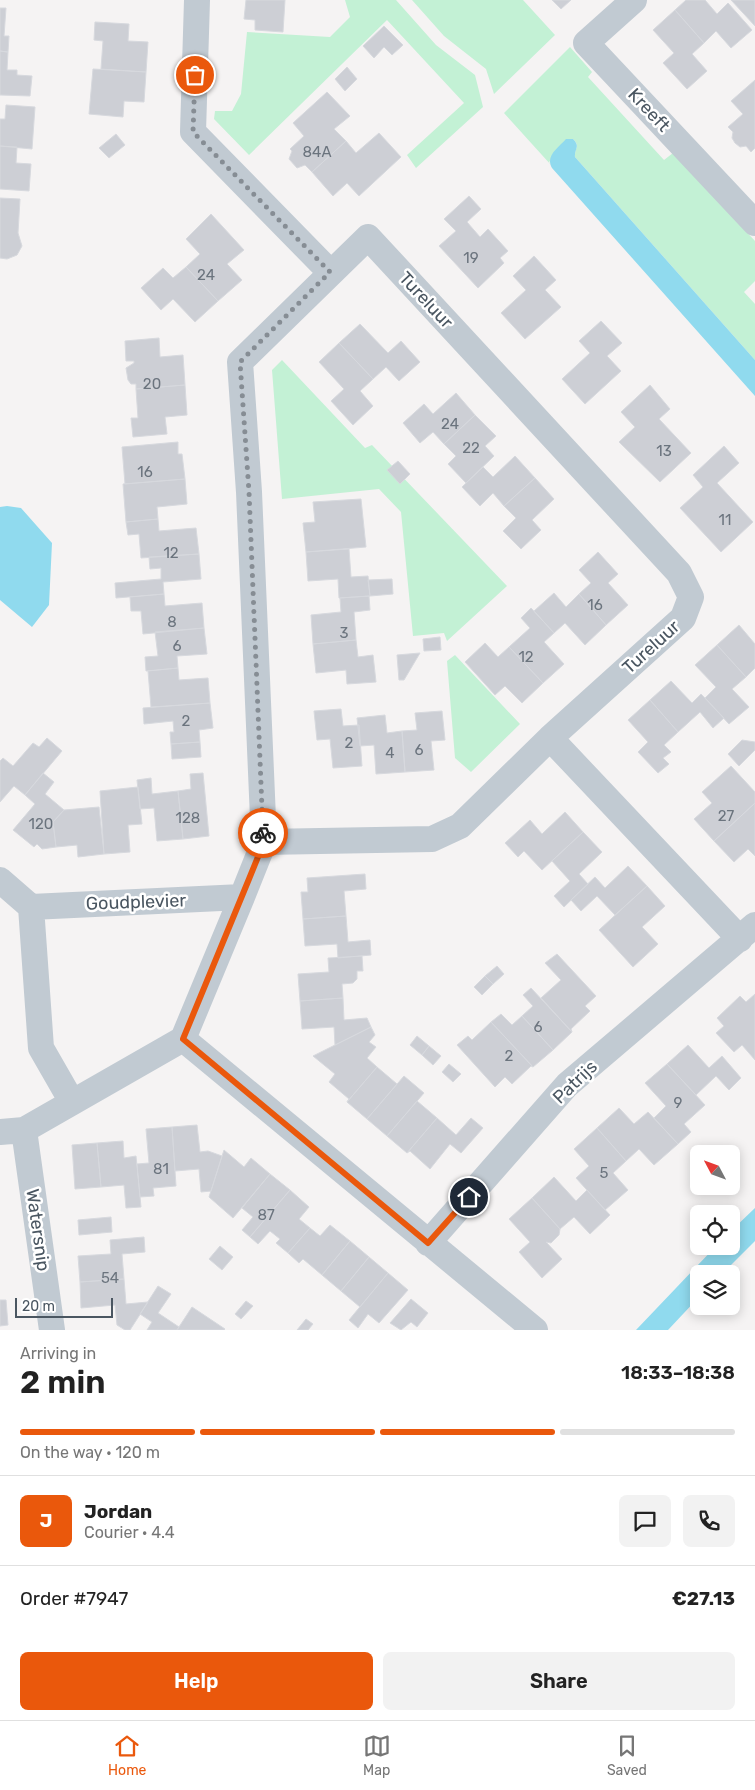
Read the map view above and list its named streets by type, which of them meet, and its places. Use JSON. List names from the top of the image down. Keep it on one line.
{"streets":{"street":["Kreeft","Tureluur","Goudplevier","Patrijs","Watersnip"]},"crossings":[["Tureluur","Patrijs"]],"house_numbers":["84A","19","24","20","24","22","13","16","11","12","16","8","3","6","12","2","2","6","4","27","128","120","6","2","9","81","5","87","54"],"scale_bar":"20 m","north":"top left","page":{"scale":"20 m","heading":["2 min","Arriving in","18:33–18:38"],"panel":["Jordan","Courier · 4.4","Order #7947","€27.13"],"bar":"On the way · 120 m","round":"J","buttons":["Help","Share"],"tabs":["Home","Map","Saved"]}}
